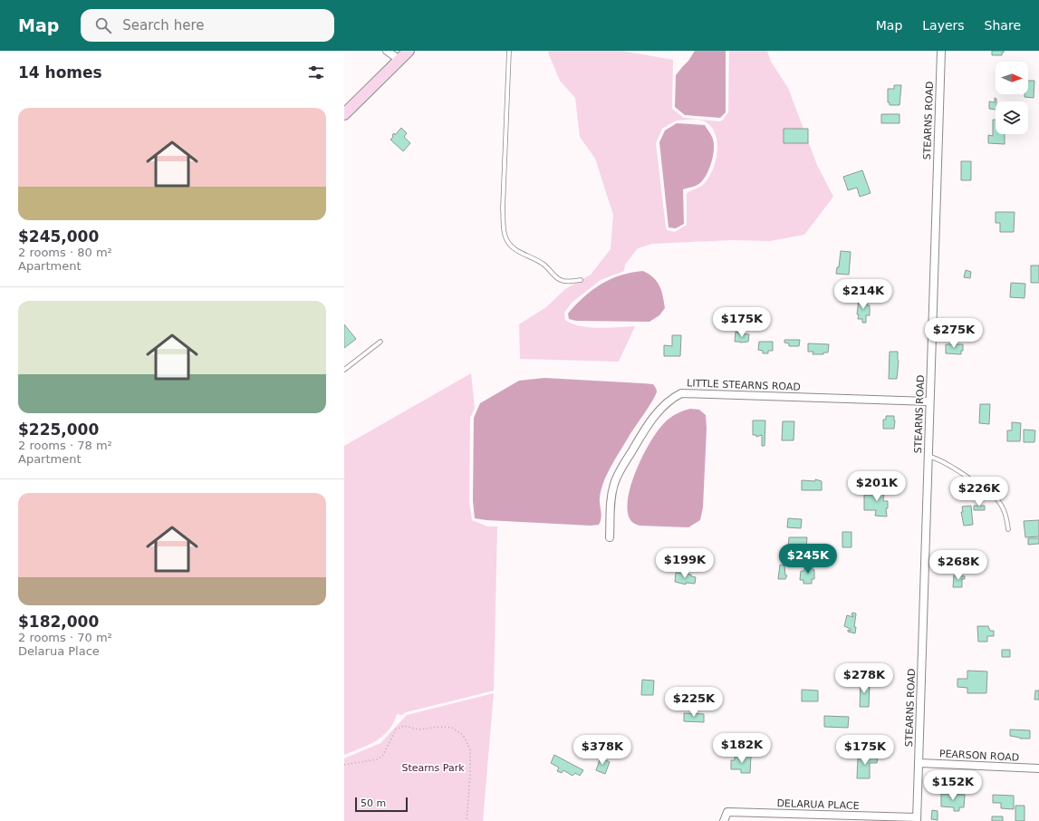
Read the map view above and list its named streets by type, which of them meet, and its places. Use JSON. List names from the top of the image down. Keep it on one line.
{"streets":{"street":["STEARNS ROAD","LITTLE STEARNS ROAD","PEARSON ROAD","DELARUA PLACE"]},"crossings":[["STEARNS ROAD","LITTLE STEARNS ROAD"],["STEARNS ROAD","PEARSON ROAD"],["STEARNS ROAD","DELARUA PLACE"]],"parks":["Stearns Park"],"scale_bar":"50 m","north":"right","page":{"header":"Map","search":"Search here","nav":["Map","Layers","Share"],"heading":"14 homes","list":[{"name":"$245,000","note":"2 rooms · 80 m² · Apartment"},{"name":"$225,000","note":"2 rooms · 78 m² · Apartment"},{"name":"$182,000","note":"2 rooms · 70 m² · Delarua Place"}],"price":["$214K","$175K","$275K","$201K","$226K","$245K","$199K","$268K","$278K","$225K","$182K","$378K","$175K","$152K"],"scale":"50 m"}}
